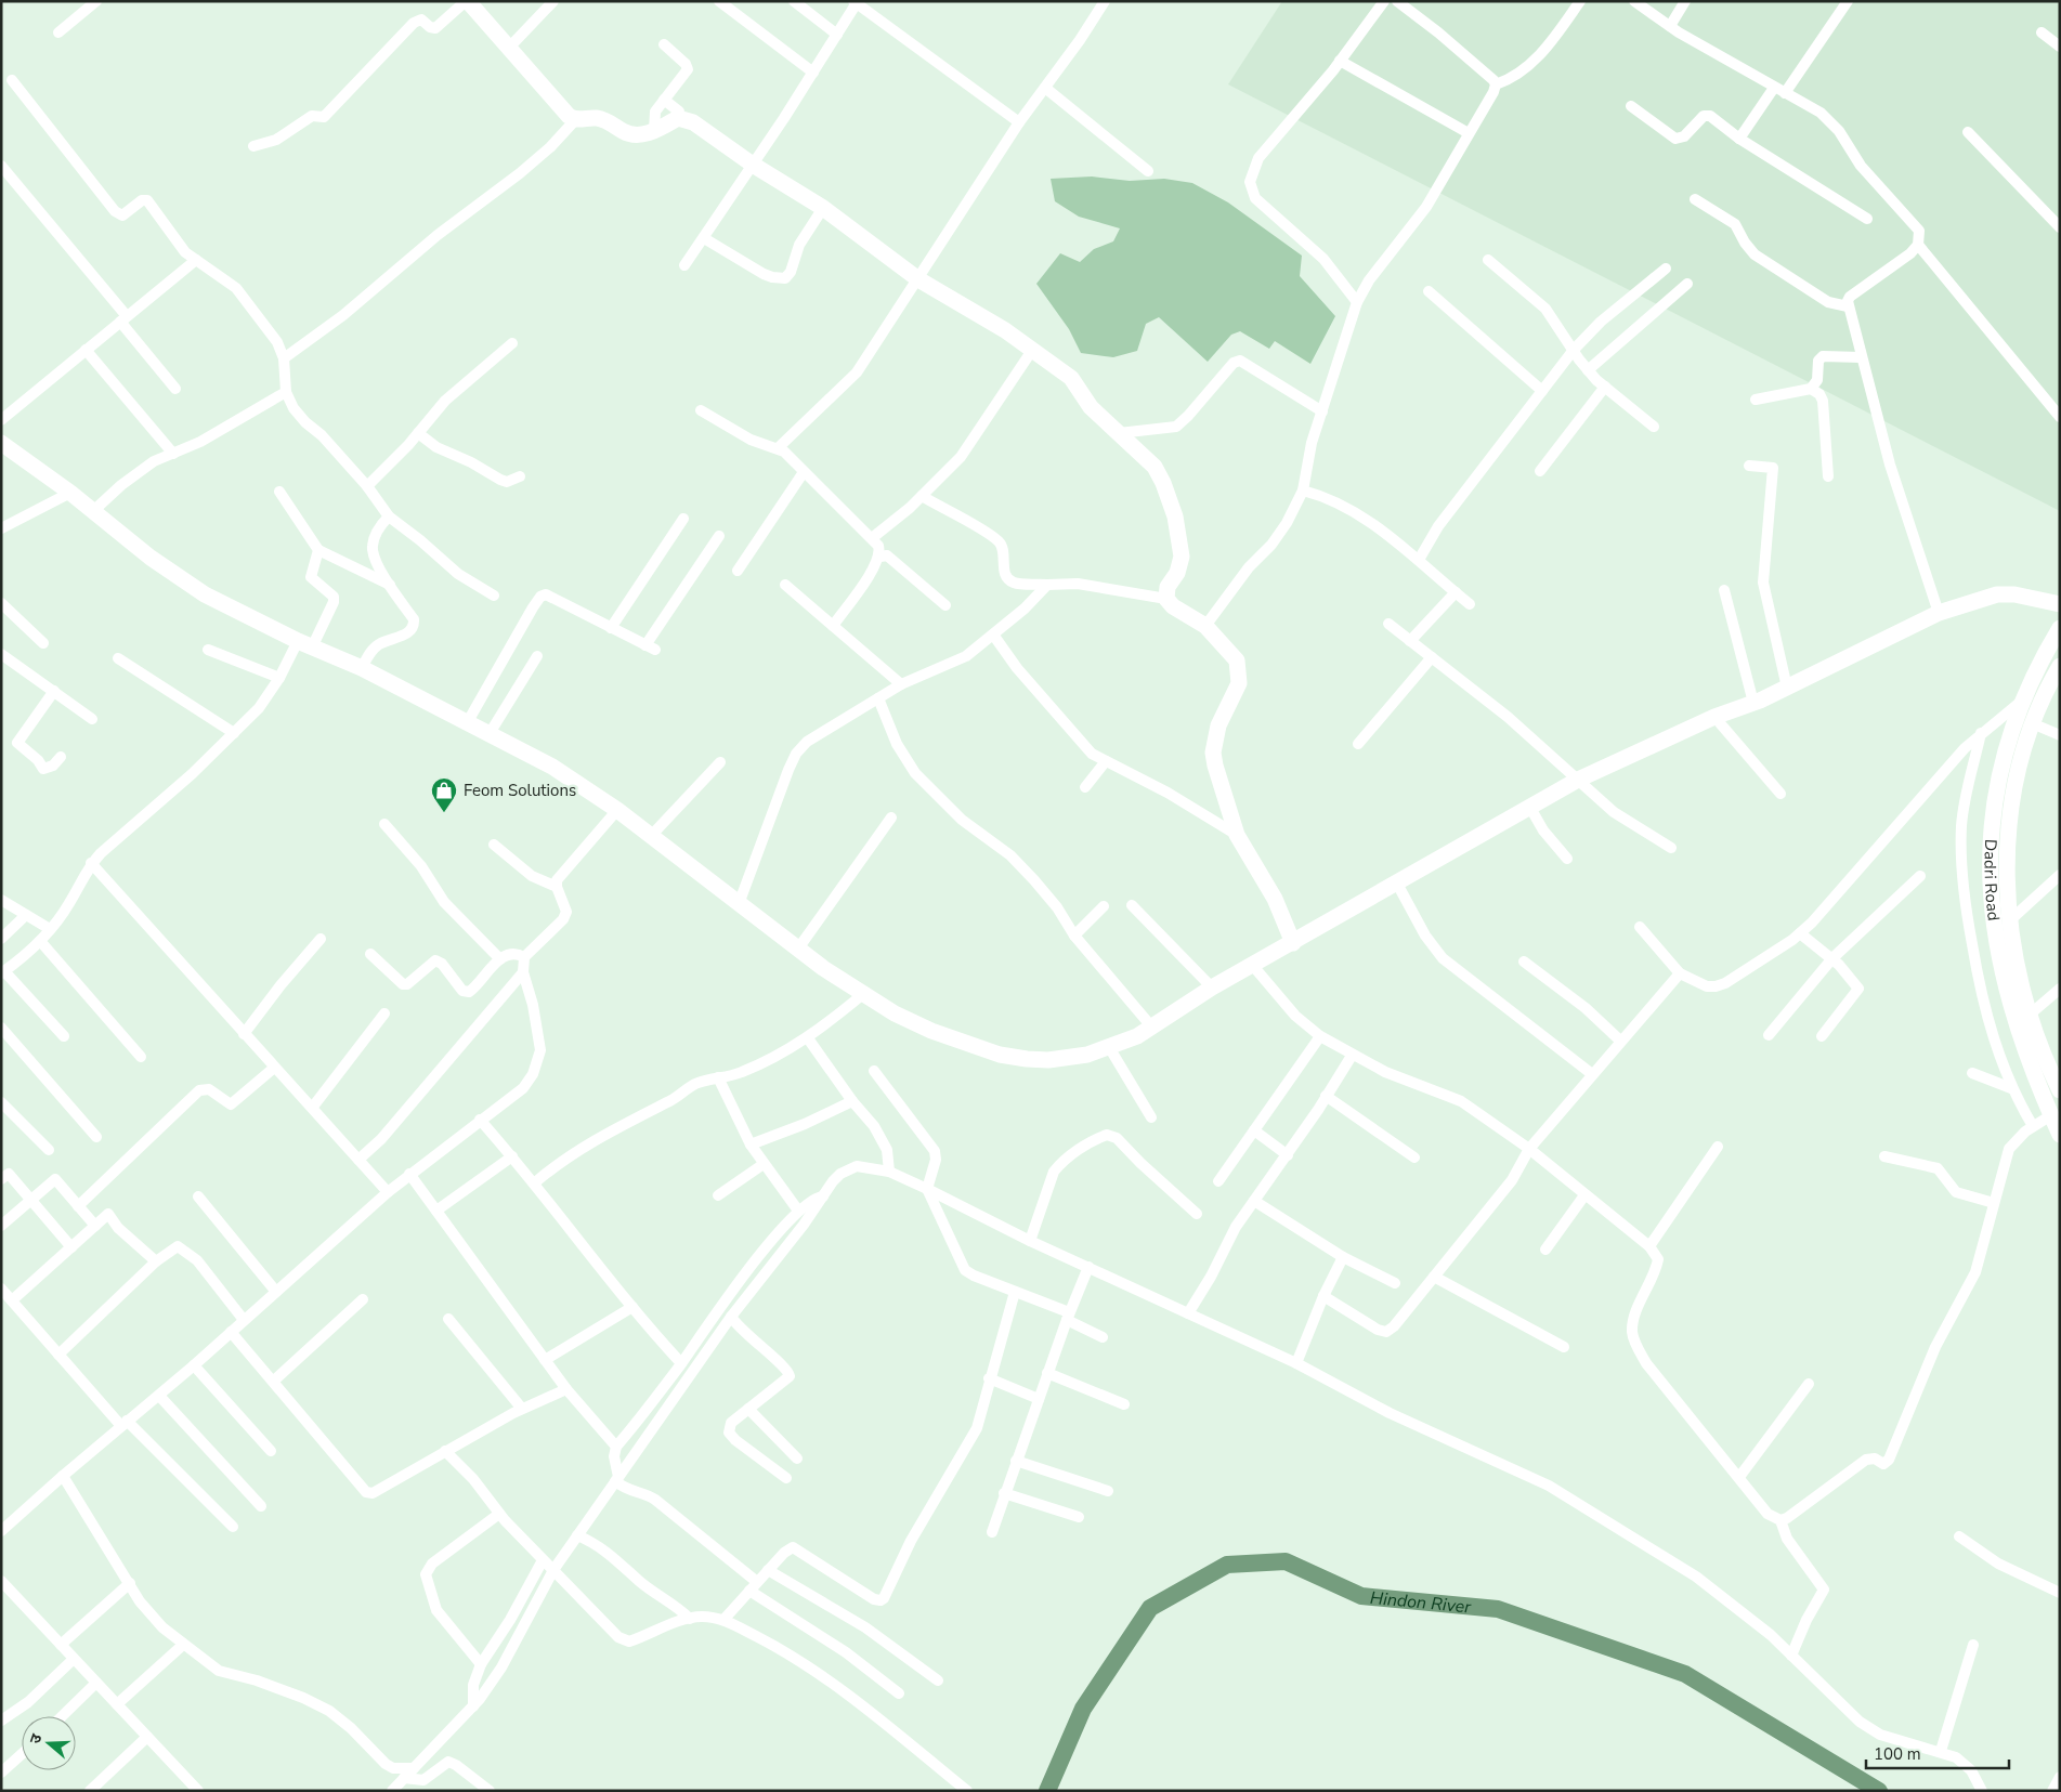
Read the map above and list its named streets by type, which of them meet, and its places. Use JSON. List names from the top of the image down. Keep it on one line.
{"streets":{"street":["Dadri Road"]},"water":["Hindon River"],"places":{"shop":["Feom Solutions"]},"scale_bar":"100 m","north":"left"}
